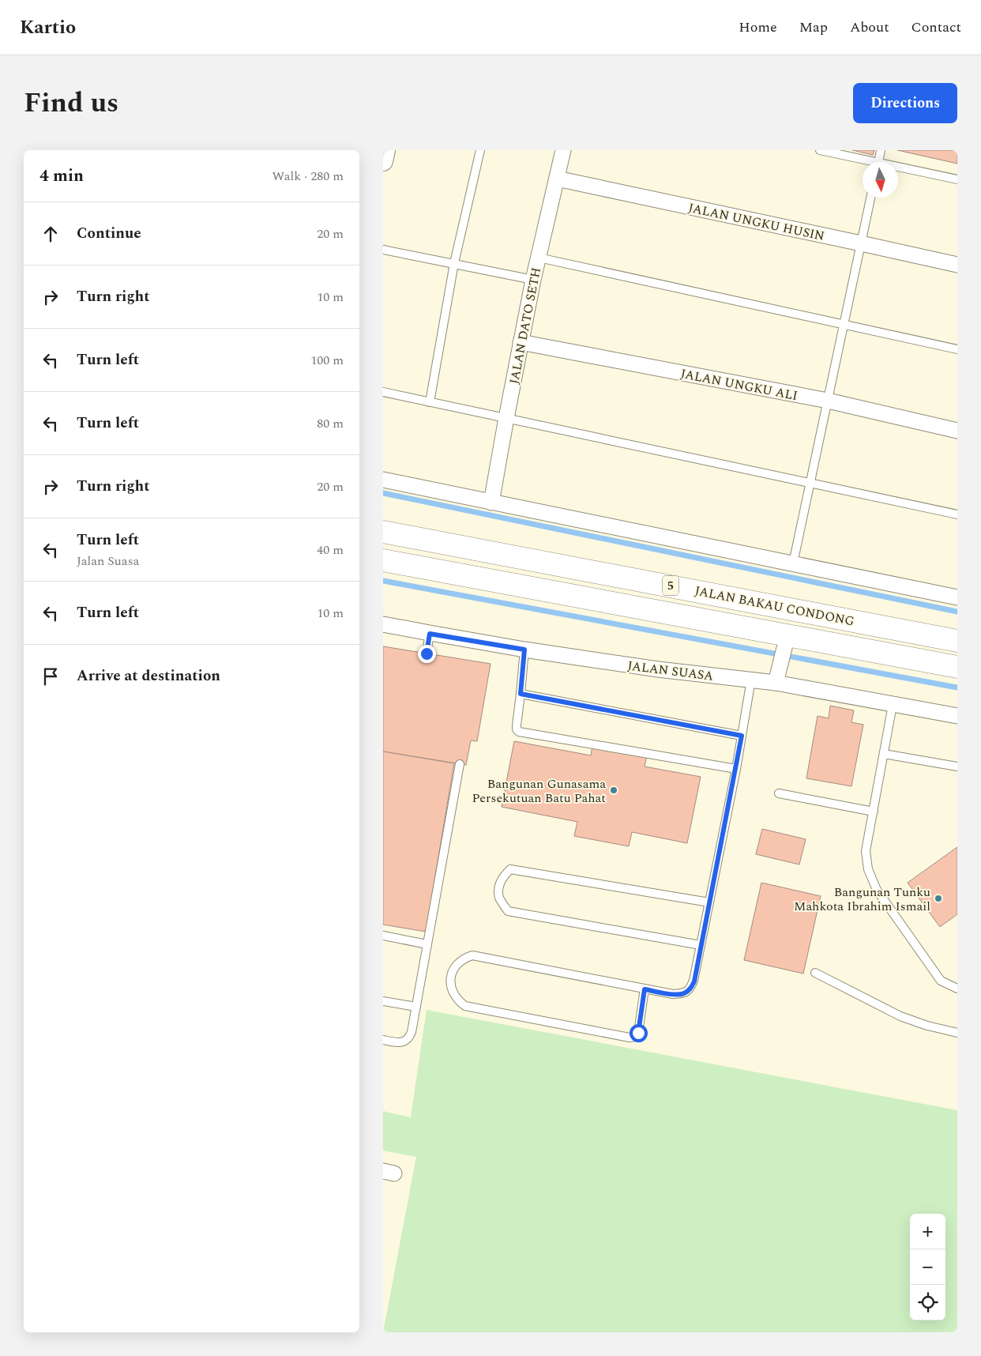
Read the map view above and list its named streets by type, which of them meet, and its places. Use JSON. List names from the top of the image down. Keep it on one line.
{"streets":{"main road":["5","JALAN BAKAU CONDONG"],"street":["JALAN UNGKU HUSIN","JALAN DATO SETH","JALAN UNGKU ALI","JALAN SUASA"]},"crossings":[["JALAN UNGKU HUSIN","JALAN DATO SETH"],["JALAN DATO SETH","JALAN UNGKU ALI"]],"places":["Bangunan Gunasama Persekutuan Batu Pahat","Bangunan Tunku Mahkota Ibrahim Ismail"],"north":"bottom","page":{"header":"Kartio","nav":["Home","Map","About","Contact"],"title":"Find us","buttons":"Directions","heading":["4 min","Walk · 280 m"],"list":[["Continue","20 m"],["Turn right","10 m"],["Turn left","100 m"],["Turn left","80 m"],["Turn right","20 m"],["Turn left","Jalan Suasa","40 m"],["Turn left","10 m"],"Arrive at destination"],"map_buttons":["+","−"]}}
